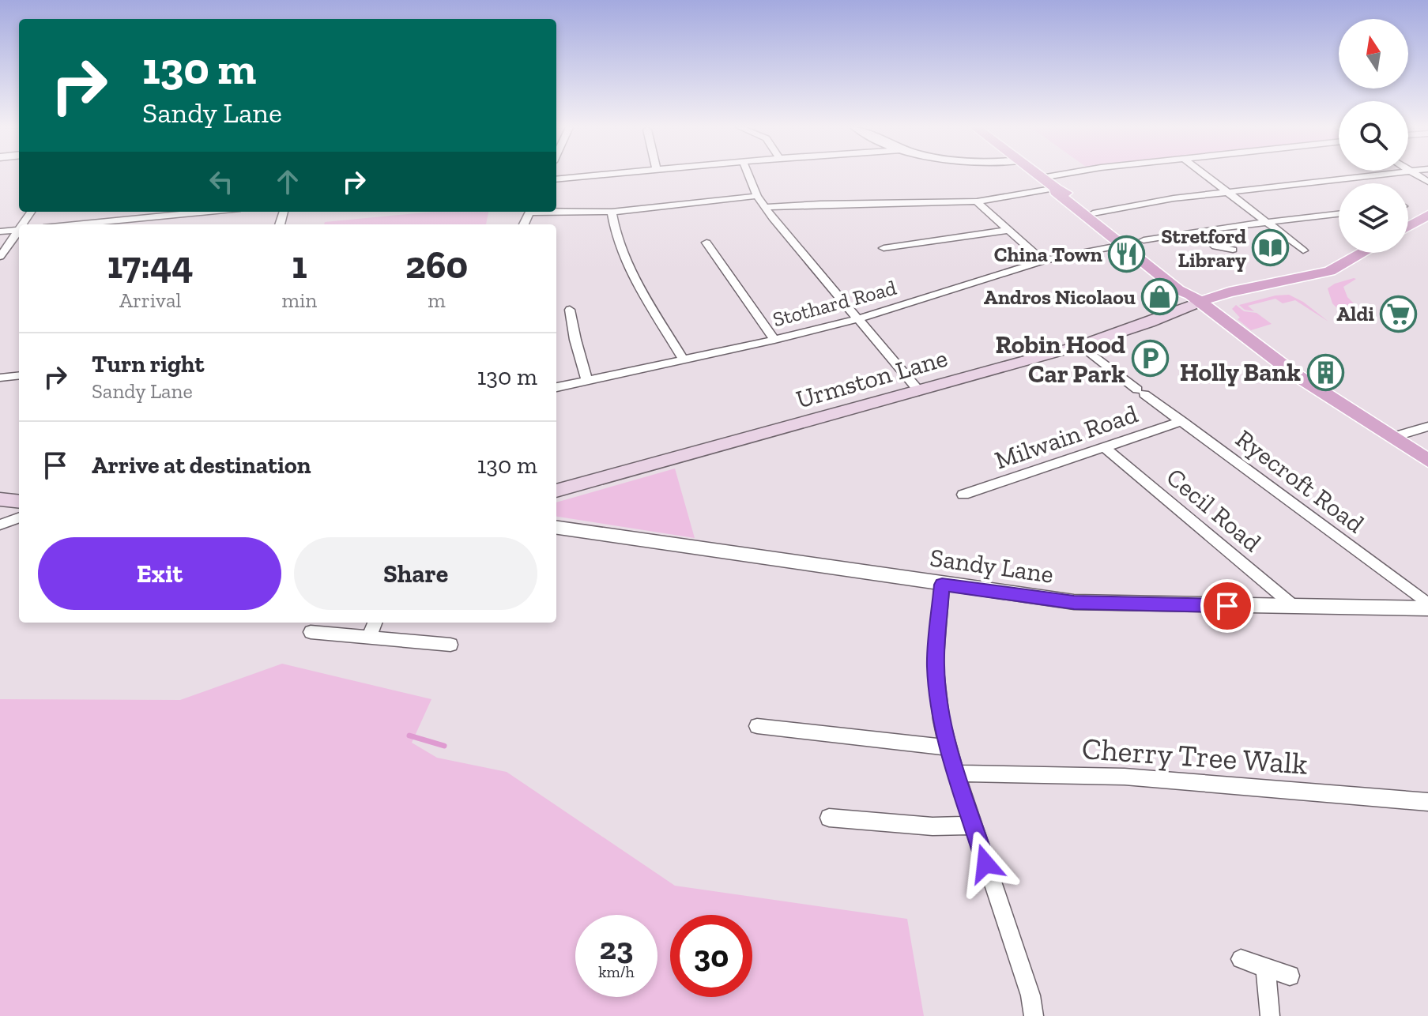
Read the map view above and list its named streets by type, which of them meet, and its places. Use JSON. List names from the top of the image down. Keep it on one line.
{"streets":{"main road":["Urmston Lane"],"street":["Stothard Road","Milwain Road","Ryecroft Road","Cecil Road","Sandy Lane","Cherry Tree Walk"]},"crossings":[["Urmston Lane","Ryecroft Road"],["Milwain Road","Ryecroft Road"],["Milwain Road","Cecil Road"],["Ryecroft Road","Sandy Lane"],["Cecil Road","Sandy Lane"]],"places":{"library":["Stretford Library"],"restaurant":["China Town"],"shop":["Andros Nicolaou"],"supermarket":["Aldi"],"parking":["Robin Hood Car Park"],"building":["Holly Bank"]},"north":"top","page":{"turn":["130 m","Sandy Lane"],"eta":["17:44","Arrival","1","min","260","m"],"list":[{"name":"Turn right","note":"Sandy Lane","value":"130 m"},{"name":"Arrive at destination","value":"130 m"}],"buttons":["Exit","Share"],"speed":"23 km/h","limit":"30"}}
